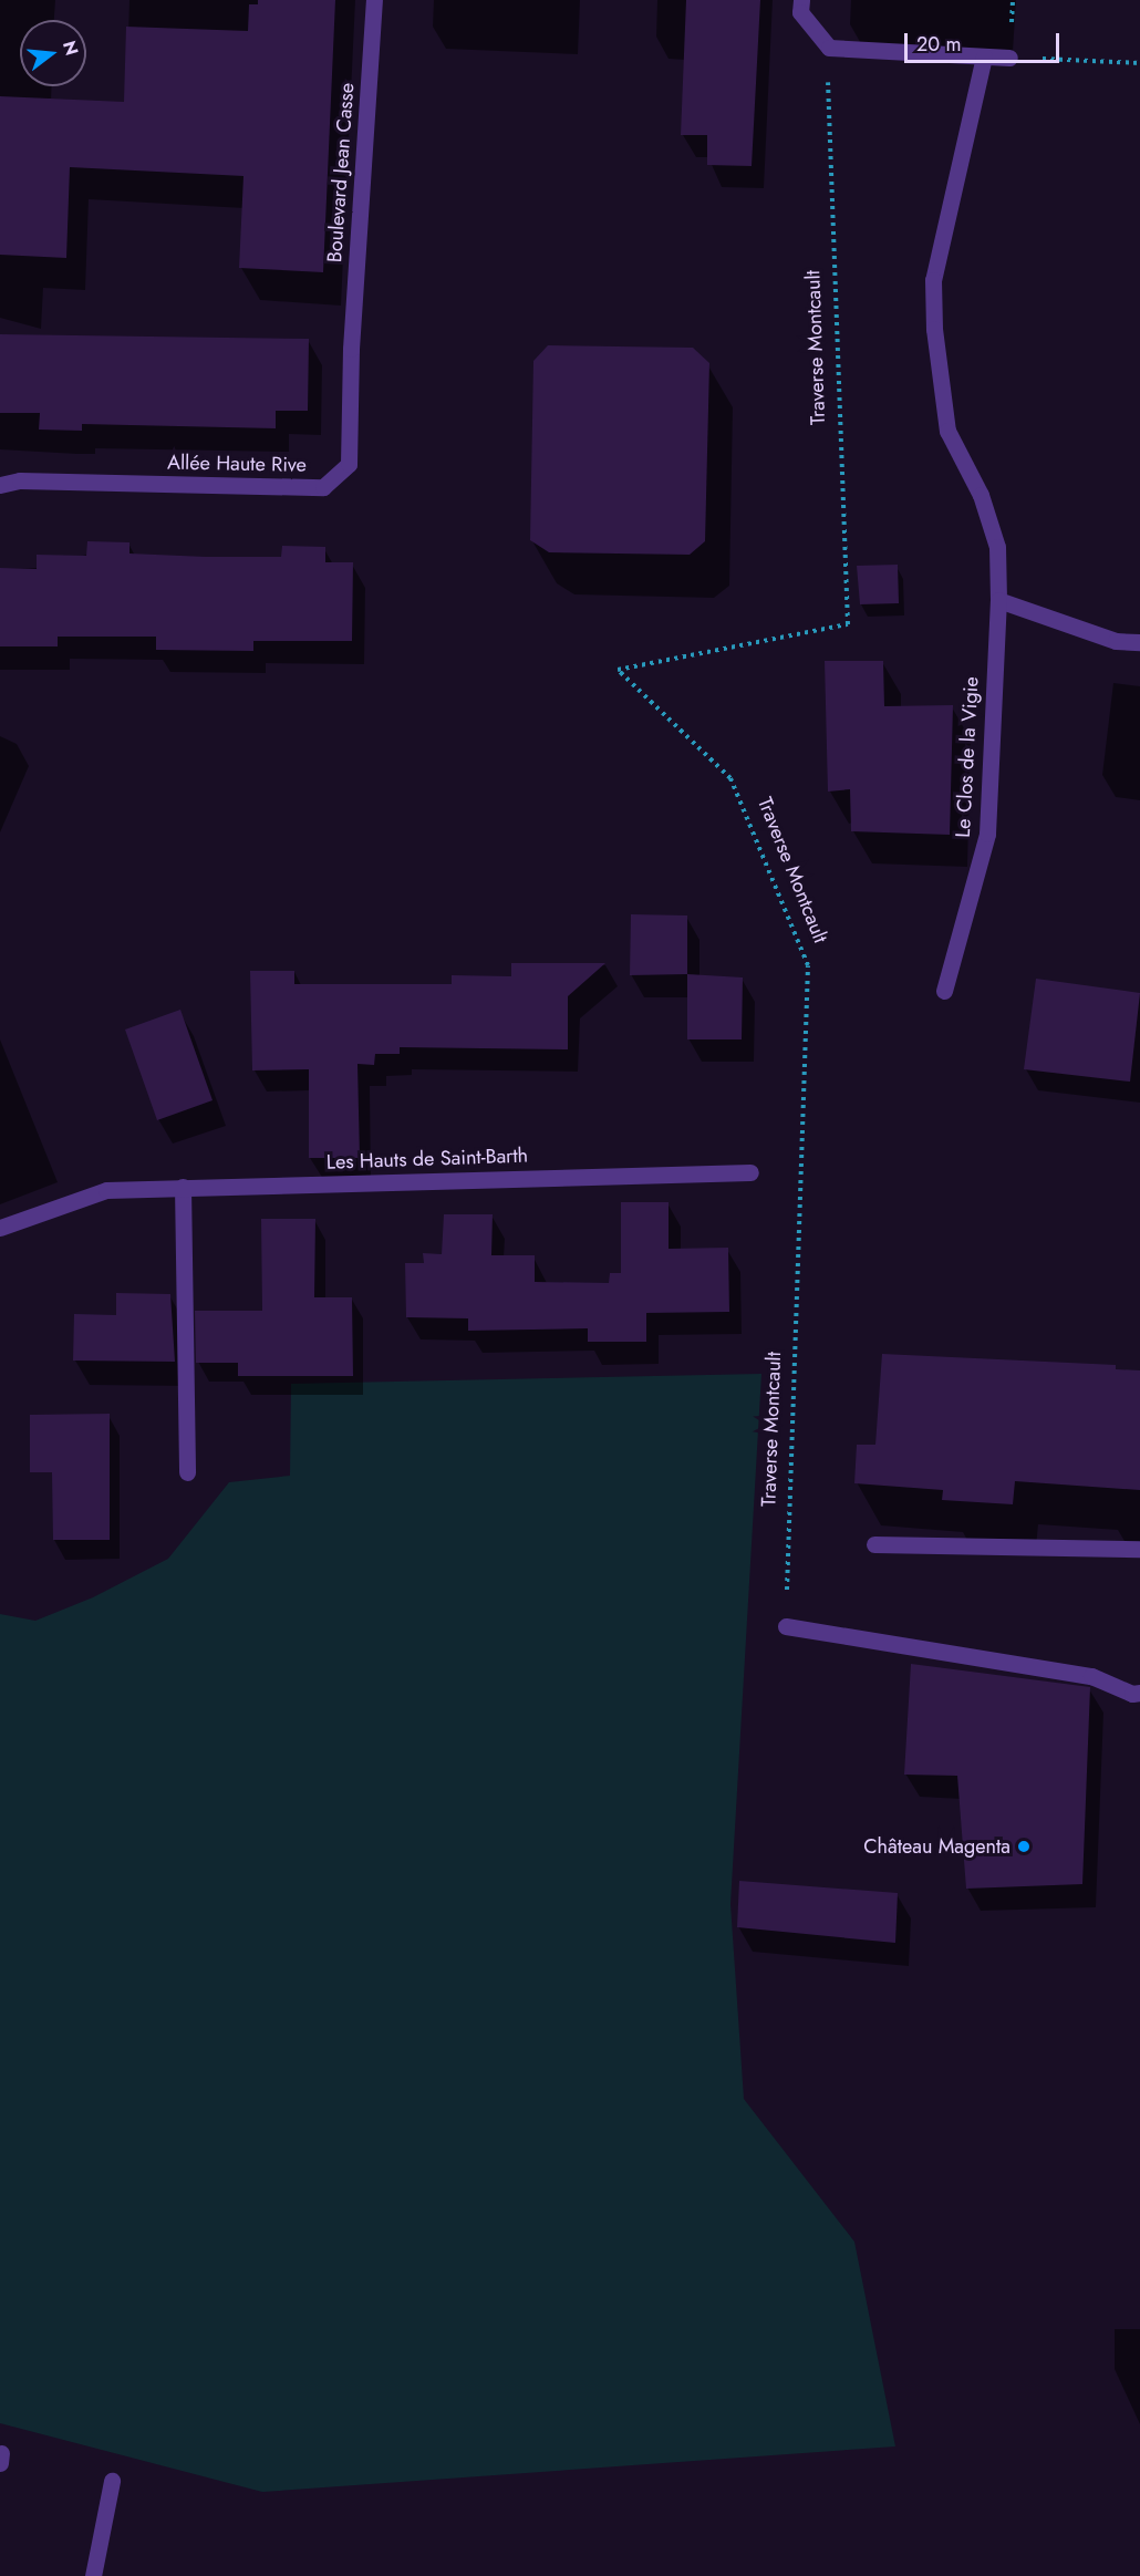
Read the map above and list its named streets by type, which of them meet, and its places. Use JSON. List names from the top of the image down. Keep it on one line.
{"streets":{"street":["Boulevard Jean Casse","Allée Haute Rive","Le Clos de la Vigie","Les Hauts de Saint-Barth"],"path":["Traverse Montcault"]},"crossings":[["Boulevard Jean Casse","Allée Haute Rive"]],"places":["Château Magenta"],"scale_bar":"20 m","north":"right"}
